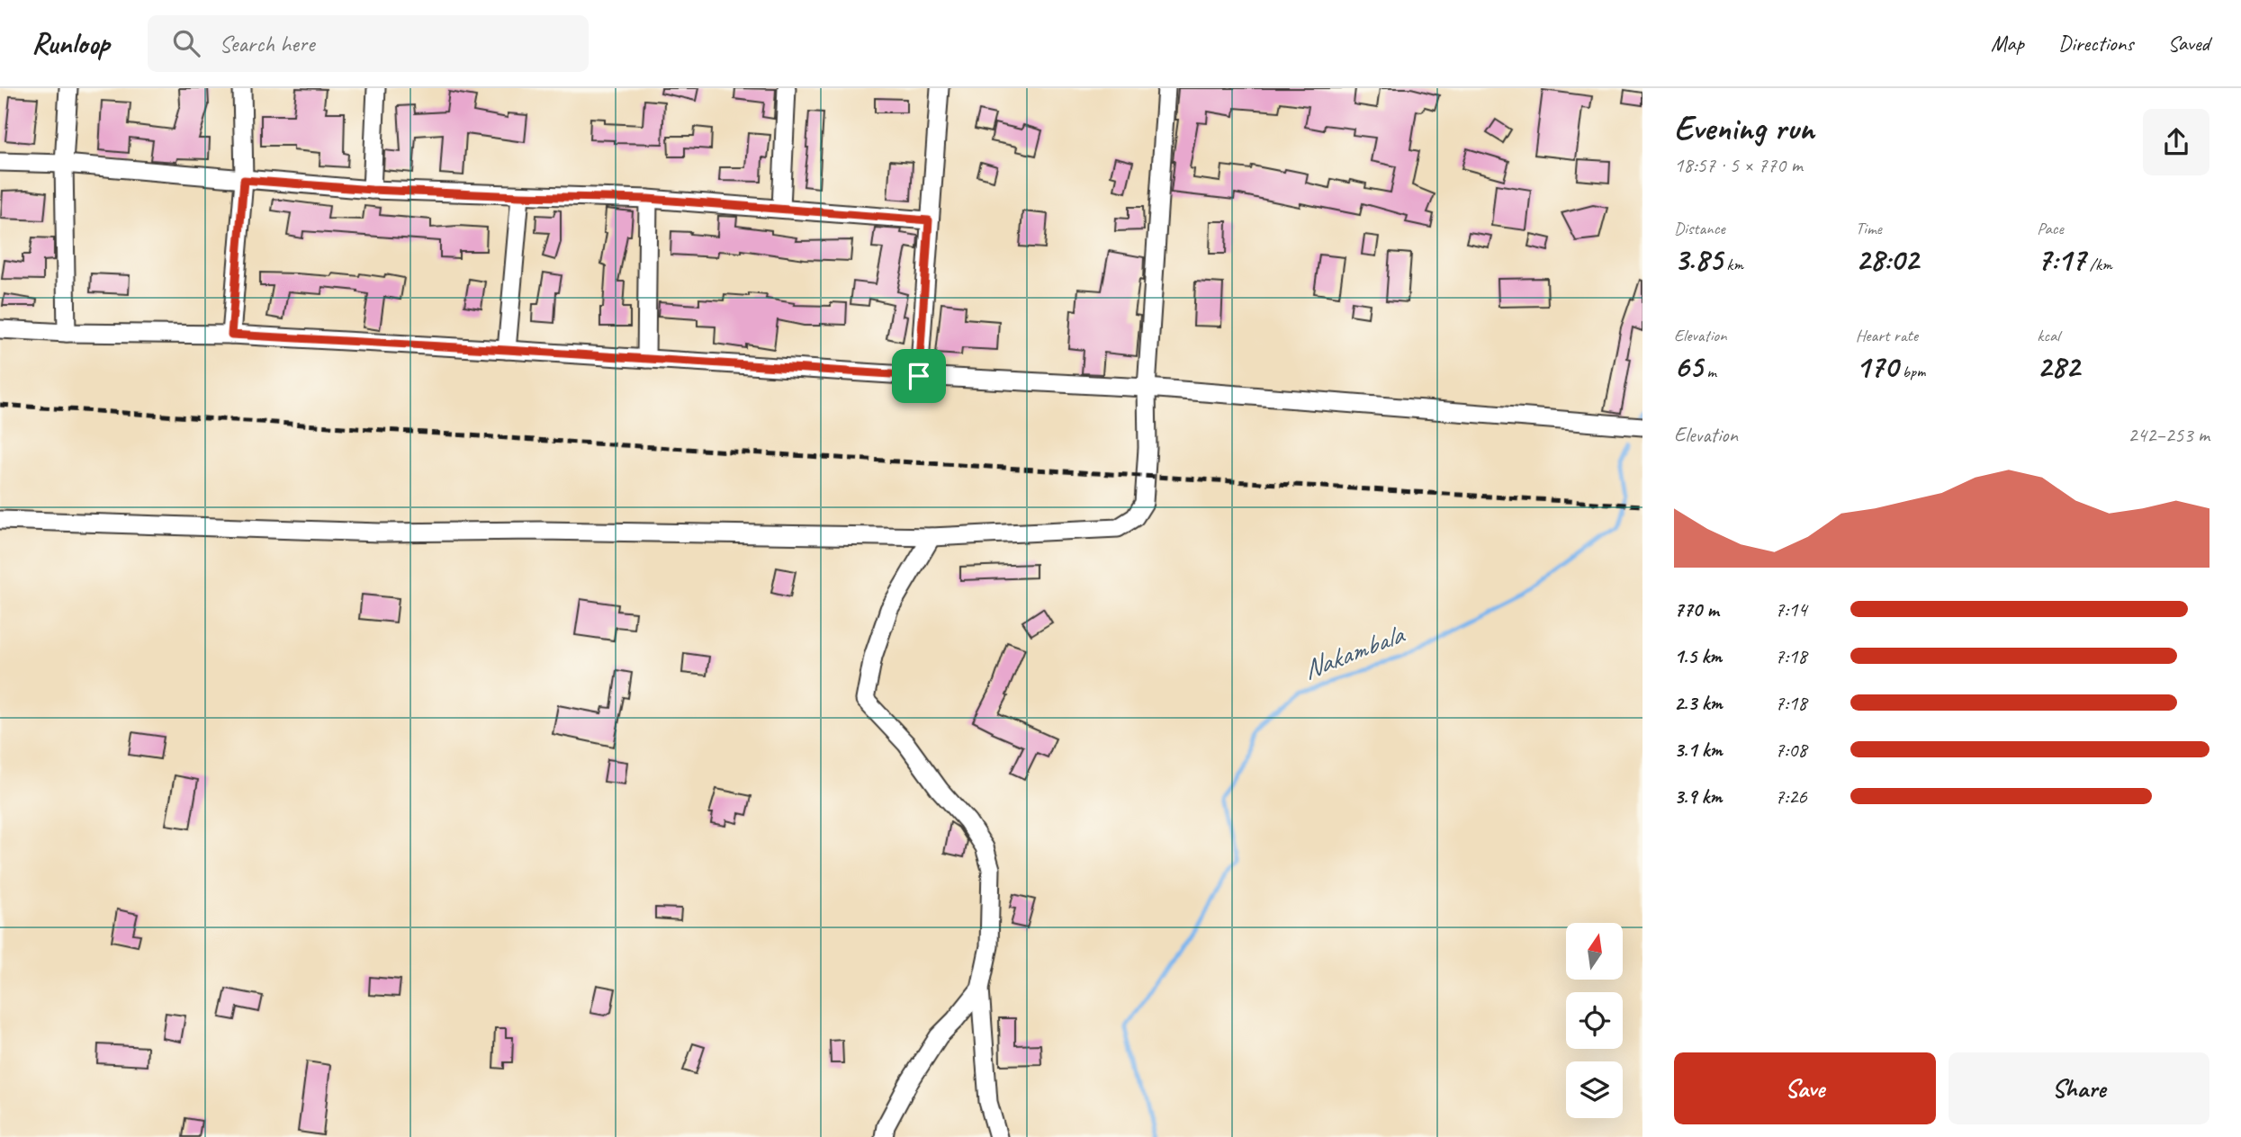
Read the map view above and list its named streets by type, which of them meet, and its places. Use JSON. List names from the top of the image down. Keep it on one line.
{"water":["Nakambala"],"north":"top","page":{"header":"Runloop","search":"Search here","nav":["Map","Directions","Saved"],"heading":["Evening run","18:57 · 5 × 770 m"],"stats":[["Distance","3.85 km"],["Time","28:02"],["Pace","7:17 /km"],["Elevation","65 m"],["Heart rate","170 bpm"],["kcal","282"]],"chart":["Elevation","242–253 m"],"list":[{"name":"770 m","note":"7:14"},{"name":"1.5 km","note":"7:18"},{"name":"2.3 km","note":"7:18"},{"name":"3.1 km","note":"7:08"},{"name":"3.9 km","note":"7:26"}],"buttons":["Save","Share"]}}
